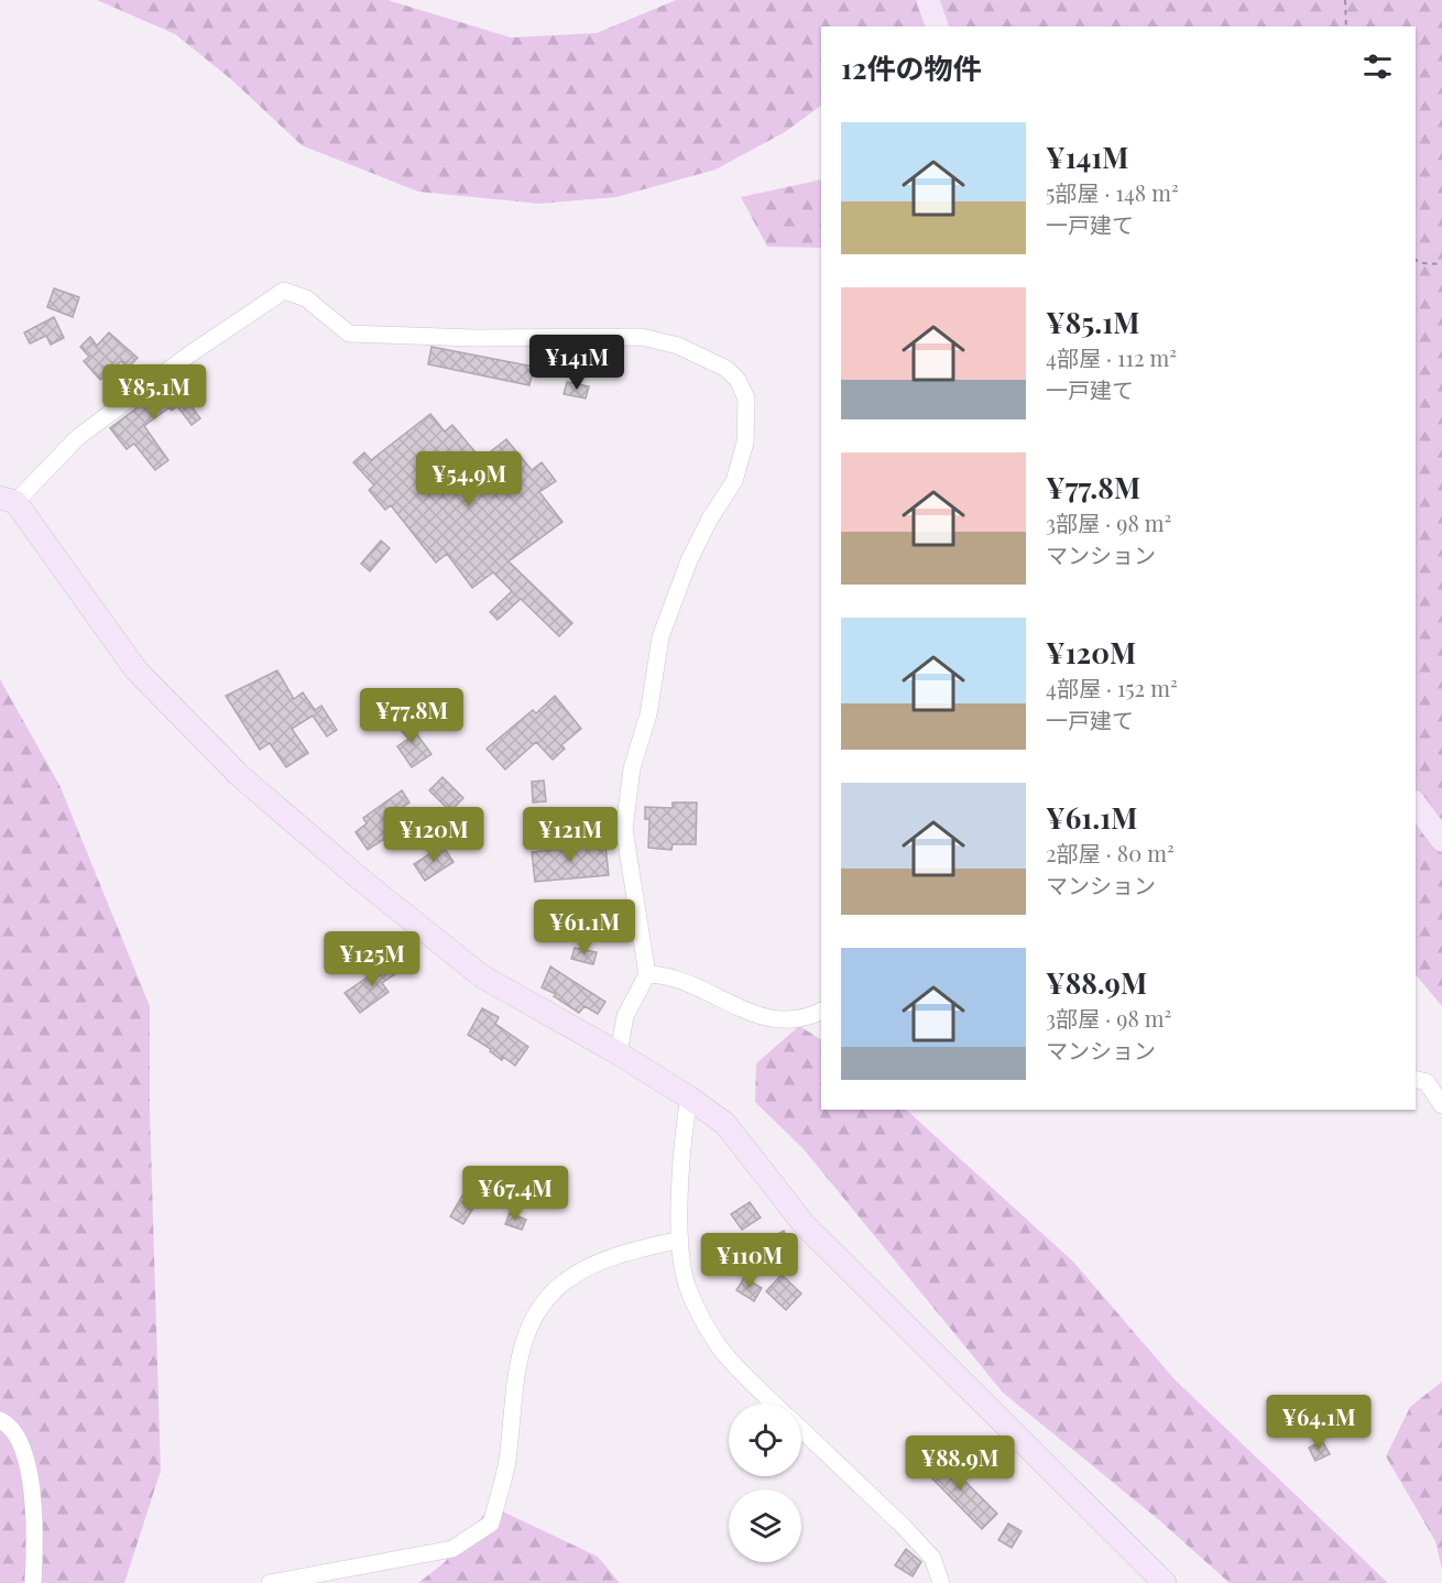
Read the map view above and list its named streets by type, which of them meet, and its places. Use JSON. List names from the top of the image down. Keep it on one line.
{"page":{"heading":"12件の物件","list":[{"name":"¥141M","note":"5部屋 · 148 m² · 一戸建て"},{"name":"¥85.1M","note":"4部屋 · 112 m² · 一戸建て"},{"name":"¥77.8M","note":"3部屋 · 98 m² · マンション"},{"name":"¥120M","note":"4部屋 · 152 m² · 一戸建て"},{"name":"¥61.1M","note":"2部屋 · 80 m² · マンション"},{"name":"¥88.9M","note":"3部屋 · 98 m² · マンション"}],"price":["¥141M","¥85.1M","¥54.9M","¥77.8M","¥120M","¥121M","¥61.1M","¥125M","¥67.4M","¥110M","¥64.1M","¥88.9M"]}}
